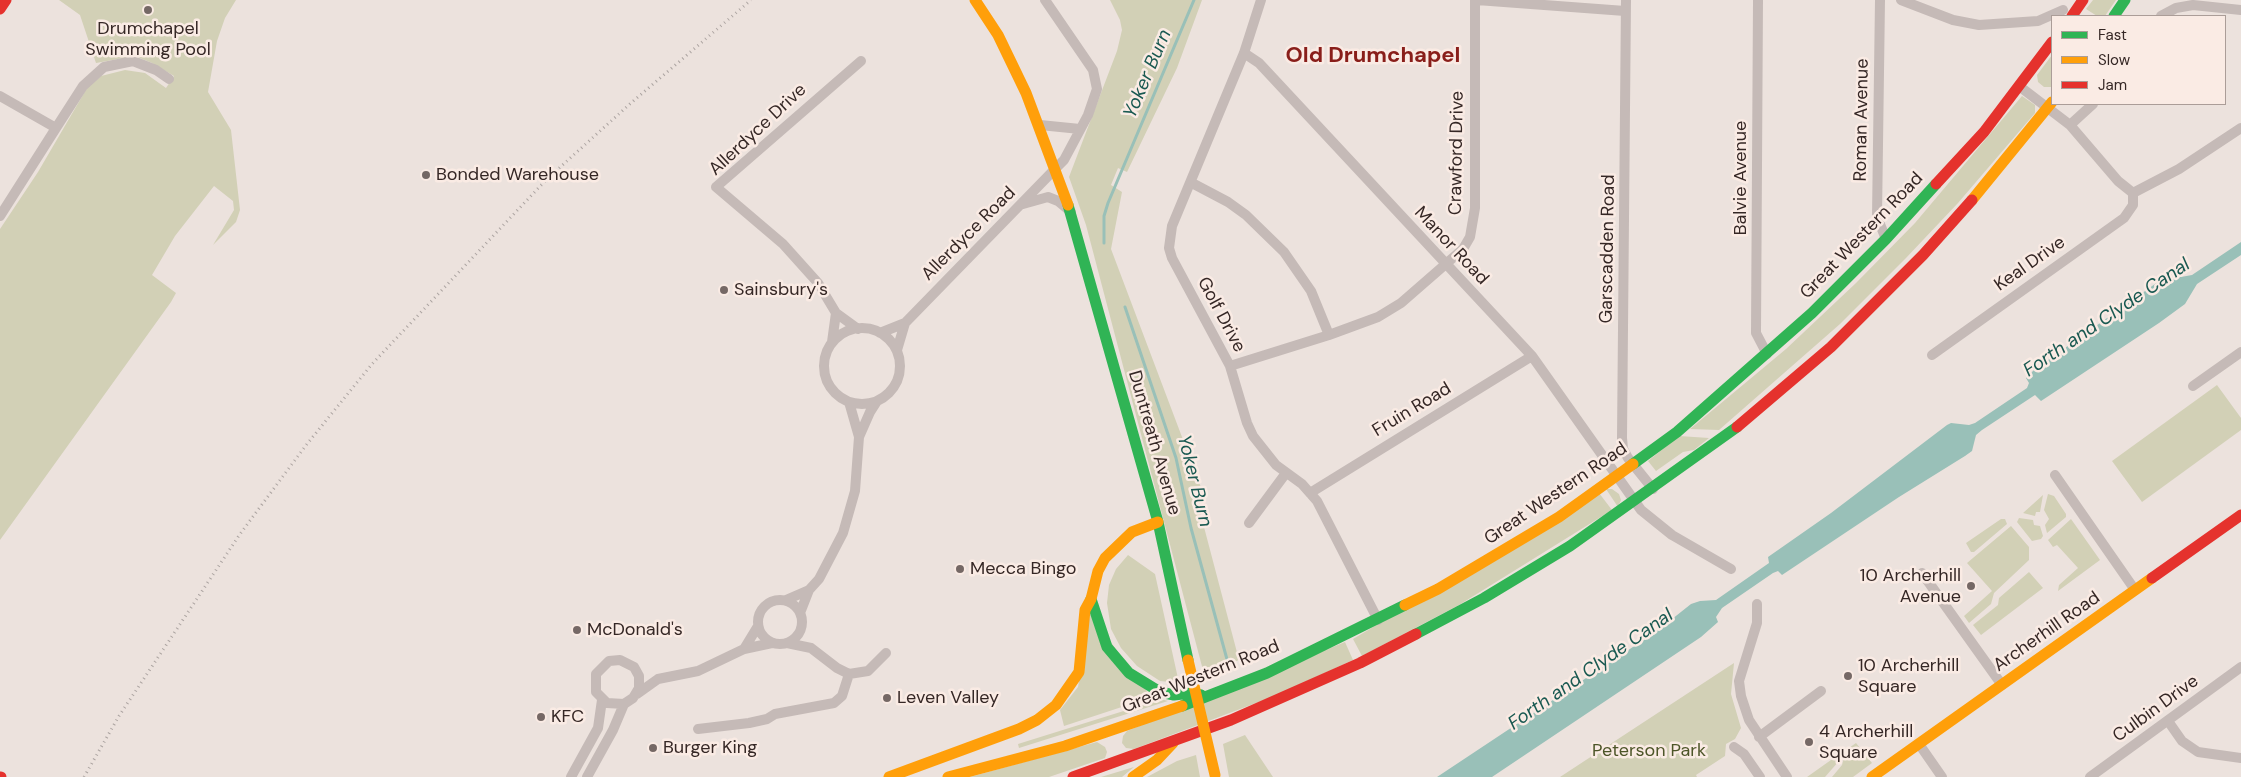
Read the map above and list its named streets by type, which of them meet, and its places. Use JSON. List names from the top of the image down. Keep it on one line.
{"streets":{"main road":["Great Western Road","Duntreath Avenue","Archerhill Road"],"street":["Roman Avenue","Allerdyce Drive","Crawford Drive","Balvie Avenue","Allerdyce Road","Manor Road","Garscadden Road","Keal Drive","Golf Drive","Fruin Road","Culbin Drive"]},"crossings":[["Roman Avenue","Great Western Road"],["Allerdyce Drive","Allerdyce Road"],["Crawford Drive","Manor Road"],["Crawford Drive","Golf Drive"],["Balvie Avenue","Great Western Road"],["Allerdyce Road","Duntreath Avenue"],["Great Western Road","Manor Road"],["Great Western Road","Garscadden Road"],["Great Western Road","Golf Drive"],["Manor Road","Golf Drive"],["Manor Road","Fruin Road"],["Golf Drive","Fruin Road"]],"districts":["Old Drumchapel"],"water":["Yoker Burn","Forth and Clyde Canal"],"parks":["Peterson Park"],"places":["Drumchapel Swimming Pool","Bonded Warehouse","Sainsbury's","Mecca Bingo","10 Archerhill Avenue","McDonald's","10 Archerhill Square","Leven Valley","KFC","4 Archerhill Square","Burger King"],"legend":["Fast","Slow","Jam"]}
